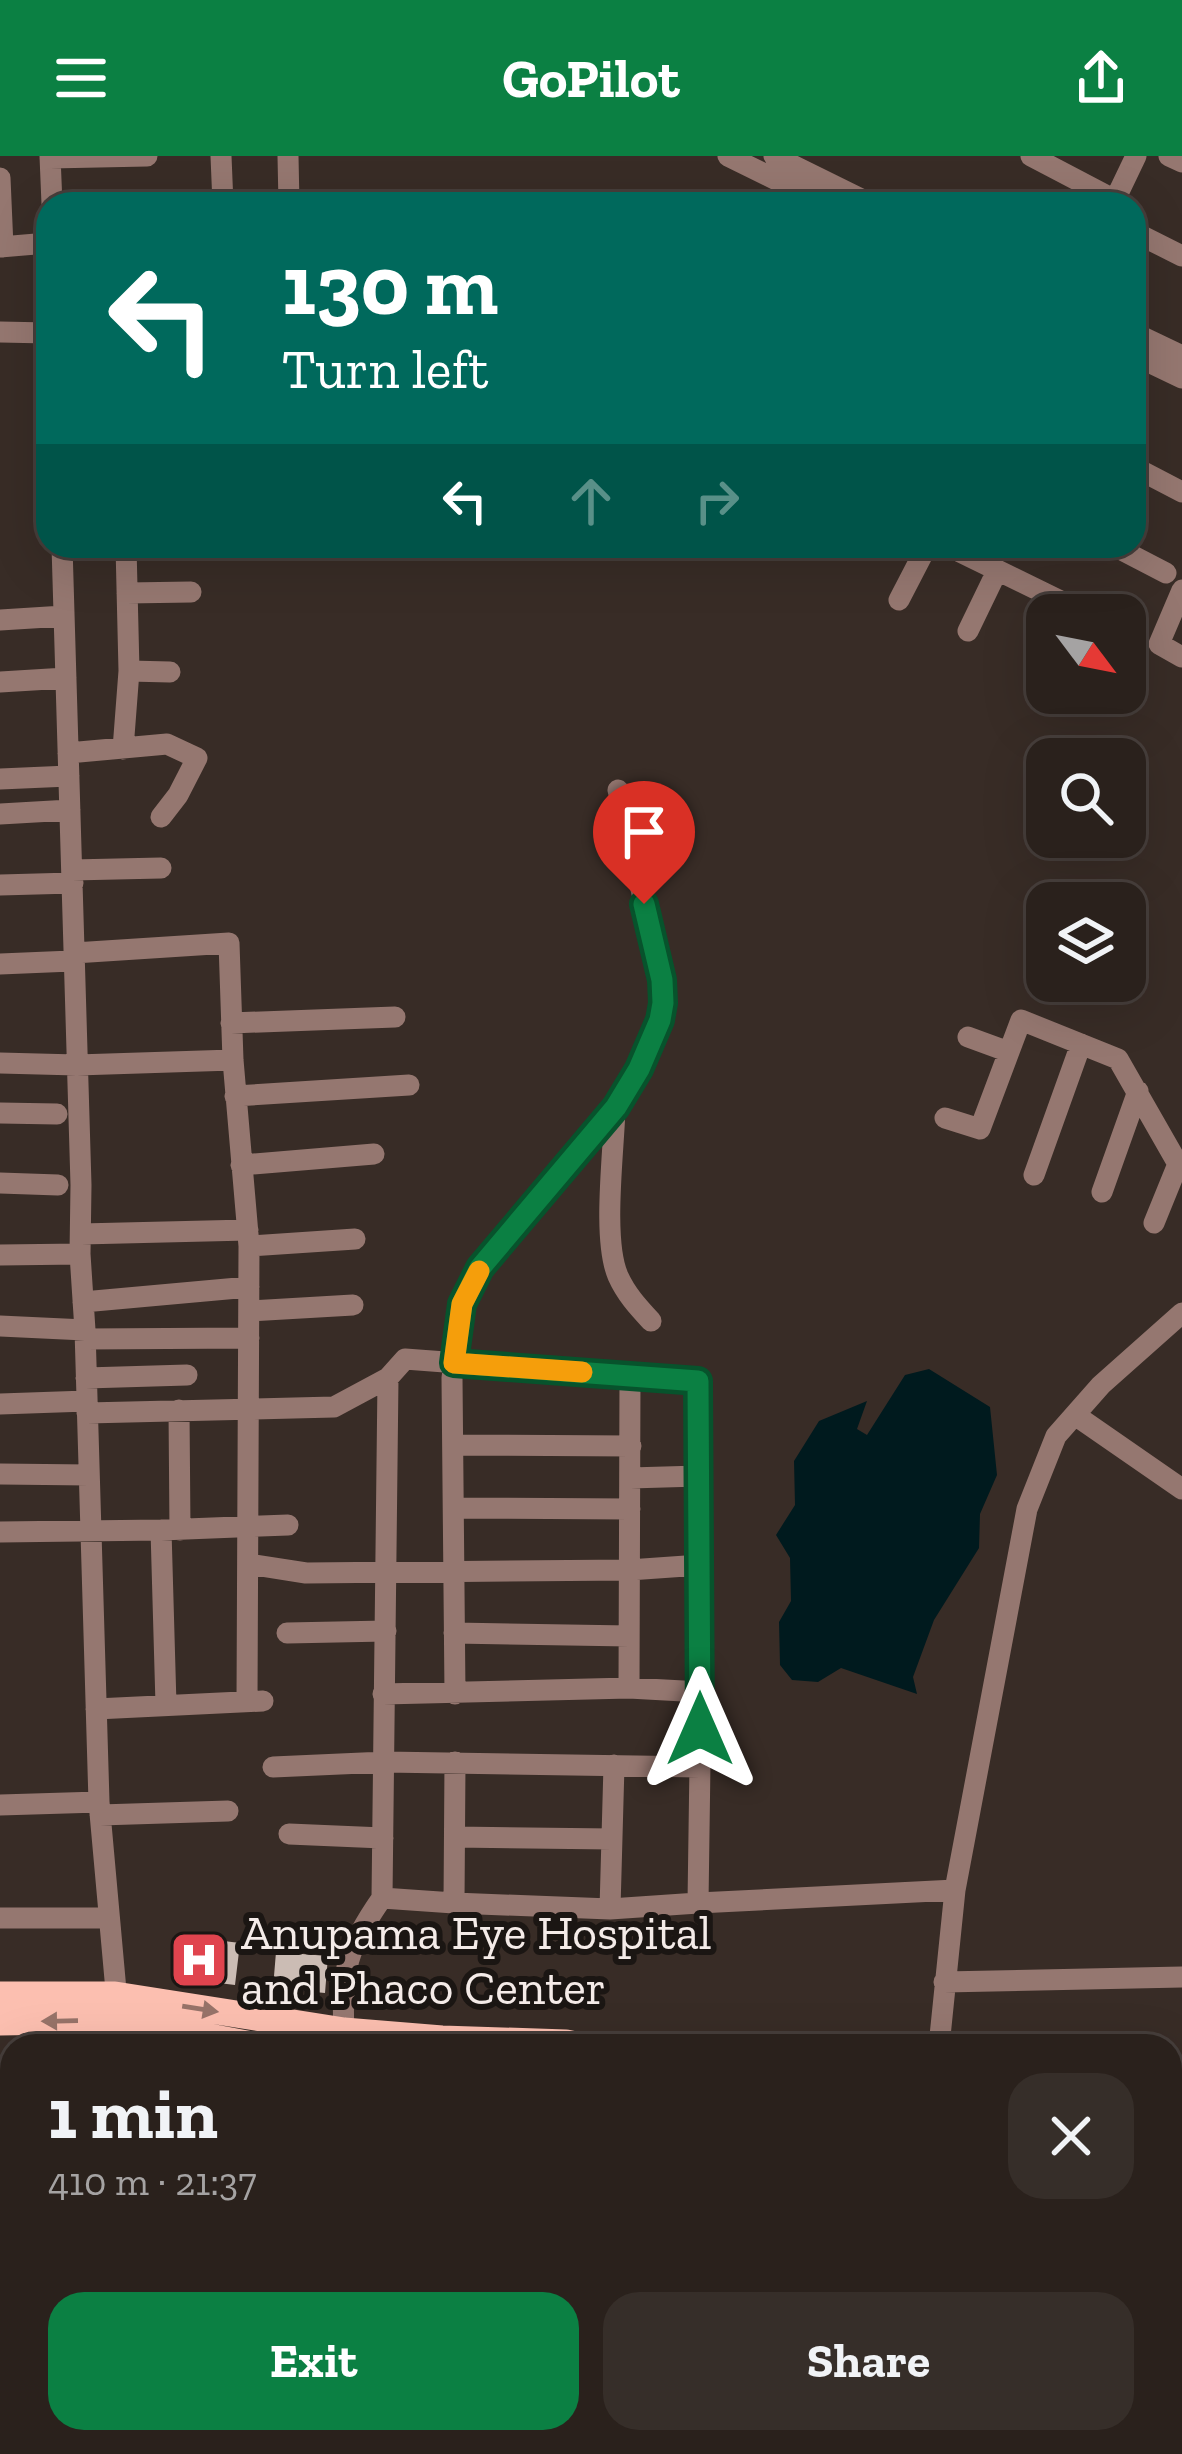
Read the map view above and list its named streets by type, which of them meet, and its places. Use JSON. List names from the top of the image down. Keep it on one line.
{"places":{"hospital":["Anupama Eye Hospital and Phaco Center"]},"north":"bottom right","page":{"header":"GoPilot","turn":["130 m","Turn left"],"heading":["1 min","410 m · 21:37"],"buttons":["Exit","Share"]}}
